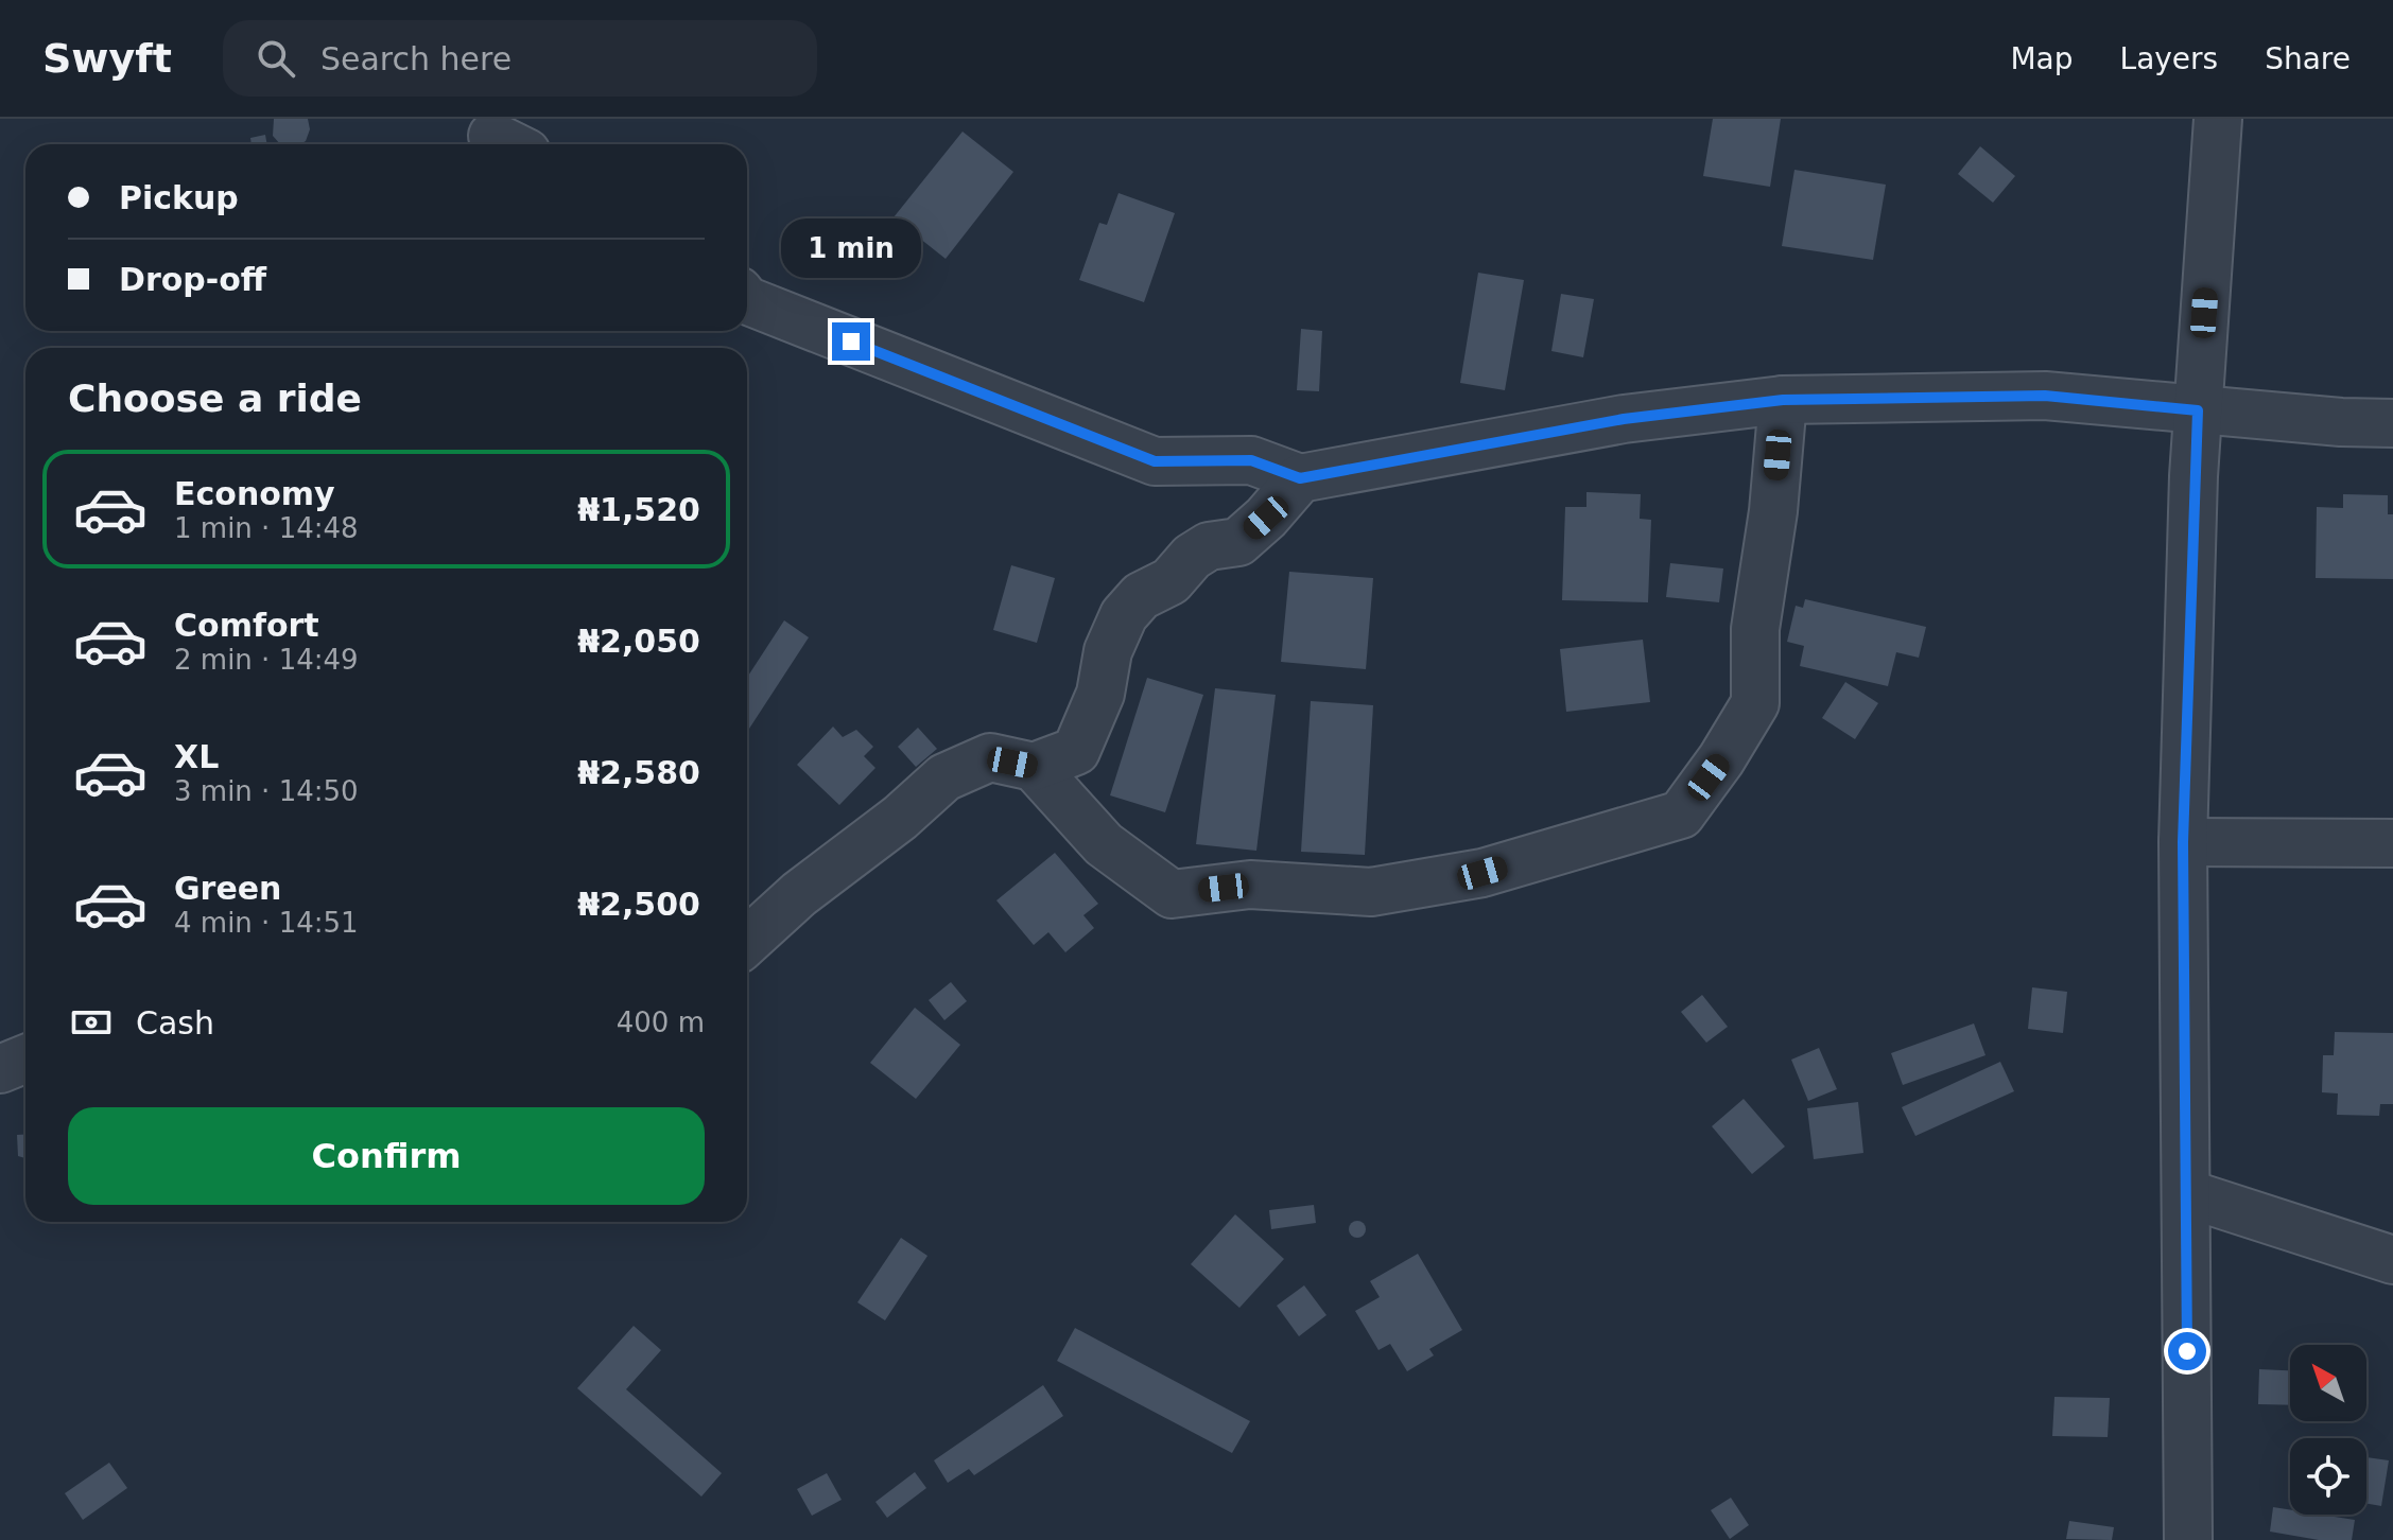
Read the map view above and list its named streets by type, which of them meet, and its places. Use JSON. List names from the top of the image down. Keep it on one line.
{"north":"top left","page":{"header":"Swyft","search":"Search here","nav":["Map","Layers","Share"],"banner":["Pickup","Drop-off"],"bubble":"1 min","heading":"Choose a ride","list":[{"name":"Economy","note":"1 min · 14:48","value":"₦1,520"},{"name":"Comfort","note":"2 min · 14:49","value":"₦2,050"},{"name":"XL","note":"3 min · 14:50","value":"₦2,580"},{"name":"Green","note":"4 min · 14:51","value":"₦2,500"}],"pay":["Cash","400 m"],"buttons":"Confirm"}}
